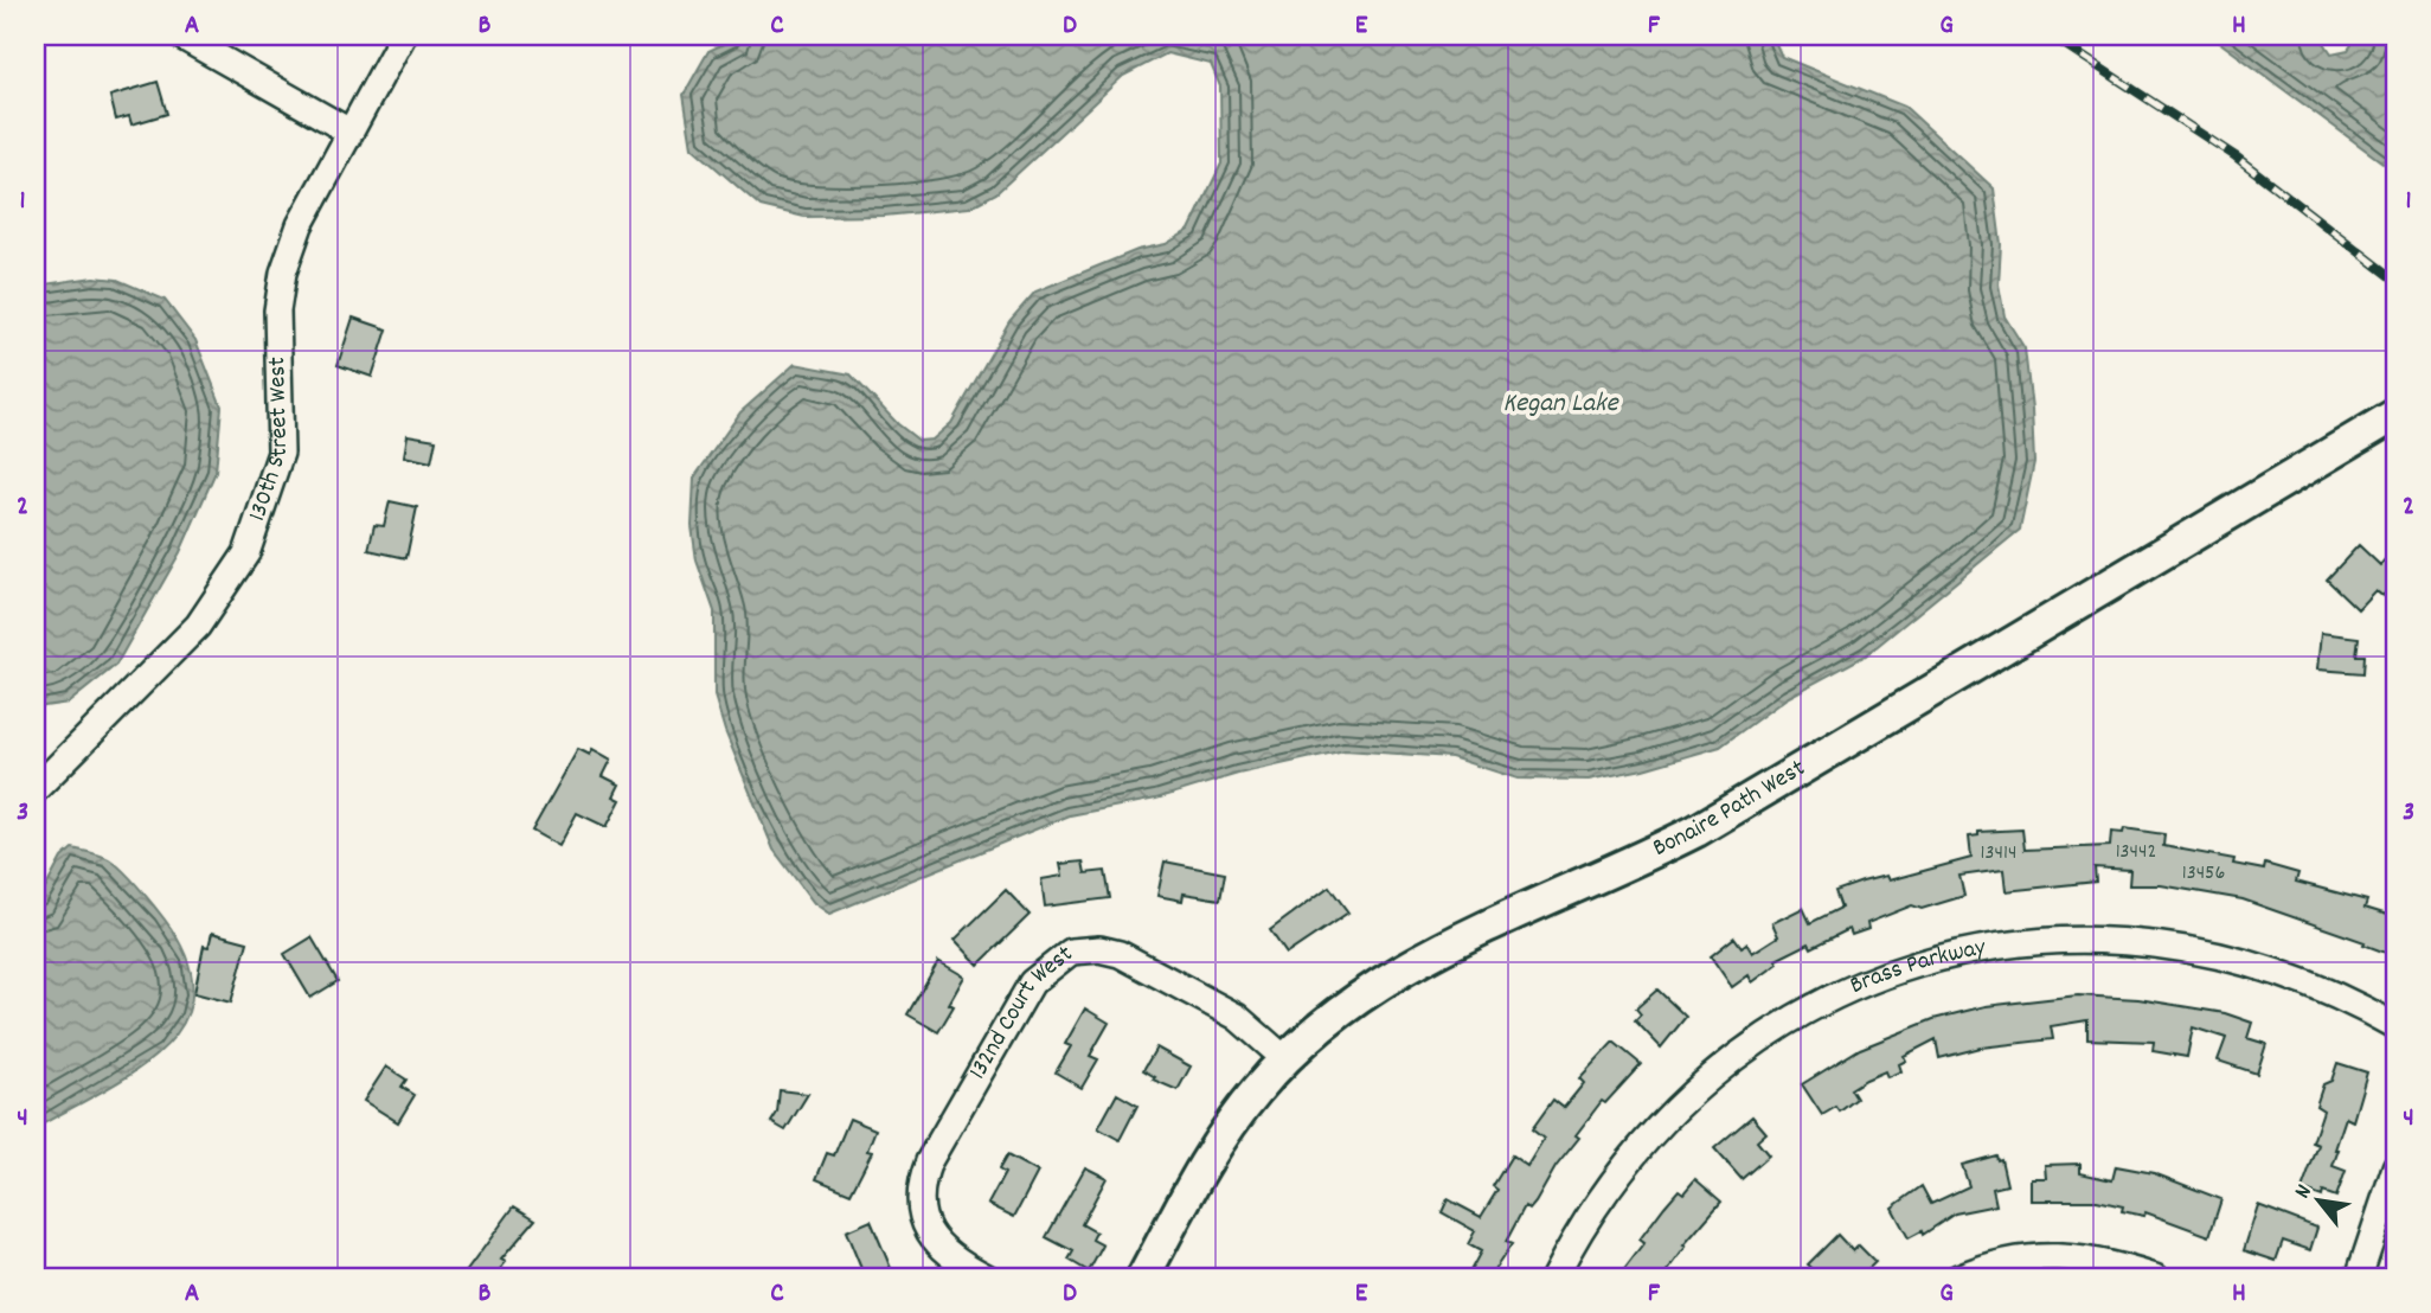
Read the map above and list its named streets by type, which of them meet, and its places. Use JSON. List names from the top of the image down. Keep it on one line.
{"streets":{"street":["130th Street West","Bonaire Path West","Brass Parkway","132nd Court West"]},"crossings":[["Bonaire Path West","132nd Court West"]],"water":["Kegan Lake"],"house_numbers":["13442","13414","13456"],"north":"top left","grid":{"columns":["A","B","C","D","E","F","G","H"],"rows":["1","2","3","4"]}}
